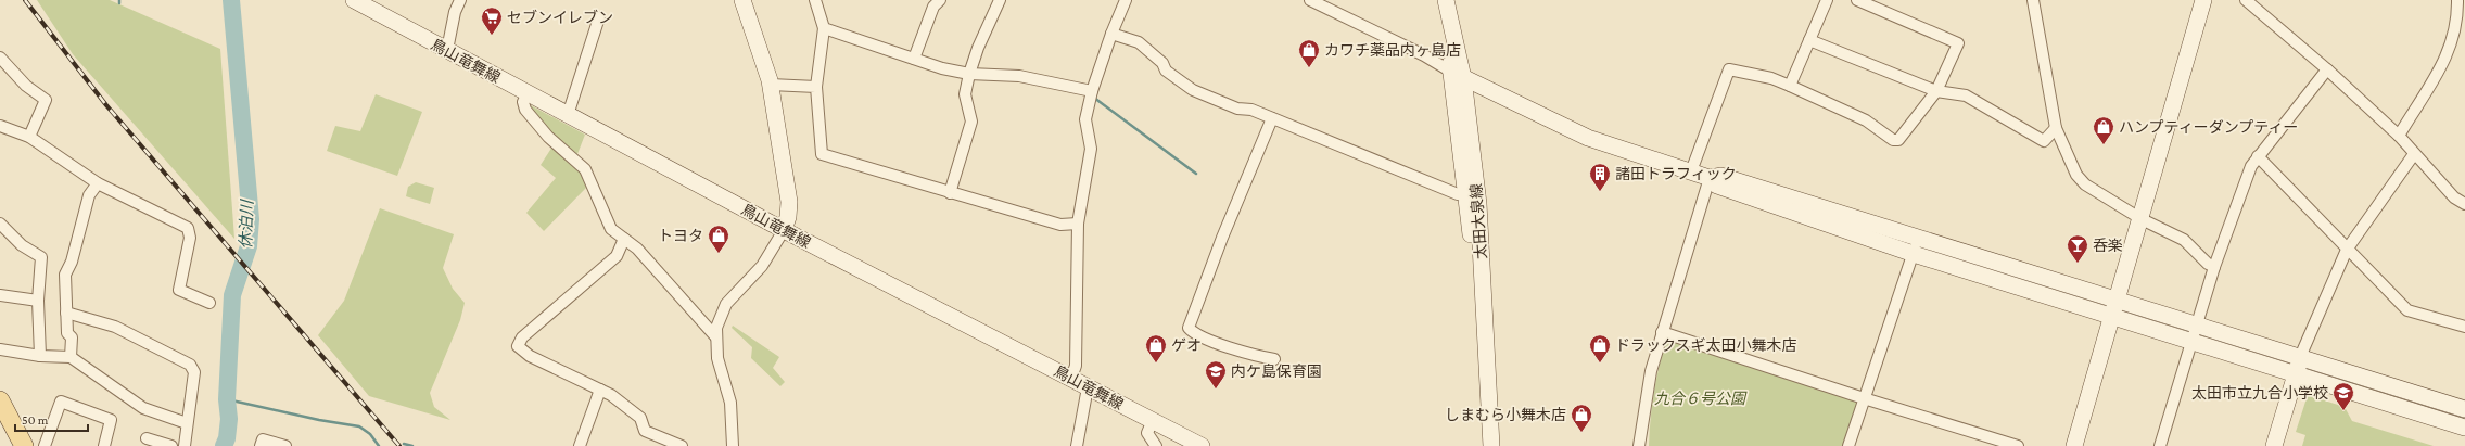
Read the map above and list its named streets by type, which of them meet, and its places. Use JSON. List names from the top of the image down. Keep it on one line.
{"streets":{"street":["鳥山竜舞線","太田大泉線"]},"water":["休泊川"],"parks":["九合６号公園"],"places":{"supermarket":["セブンイレブン"],"shop":["カワチ薬品内ヶ島店","ハンプティーダンプティー","トヨタ","ゲオ","ドラックスギ太田小舞木店","しまむら小舞木店"],"building":["諸田トラフィック"],"bar":["呑楽"],"school or university":["内ケ島保育園","太田市立九合小学校"]},"scale_bar":"50 m"}
